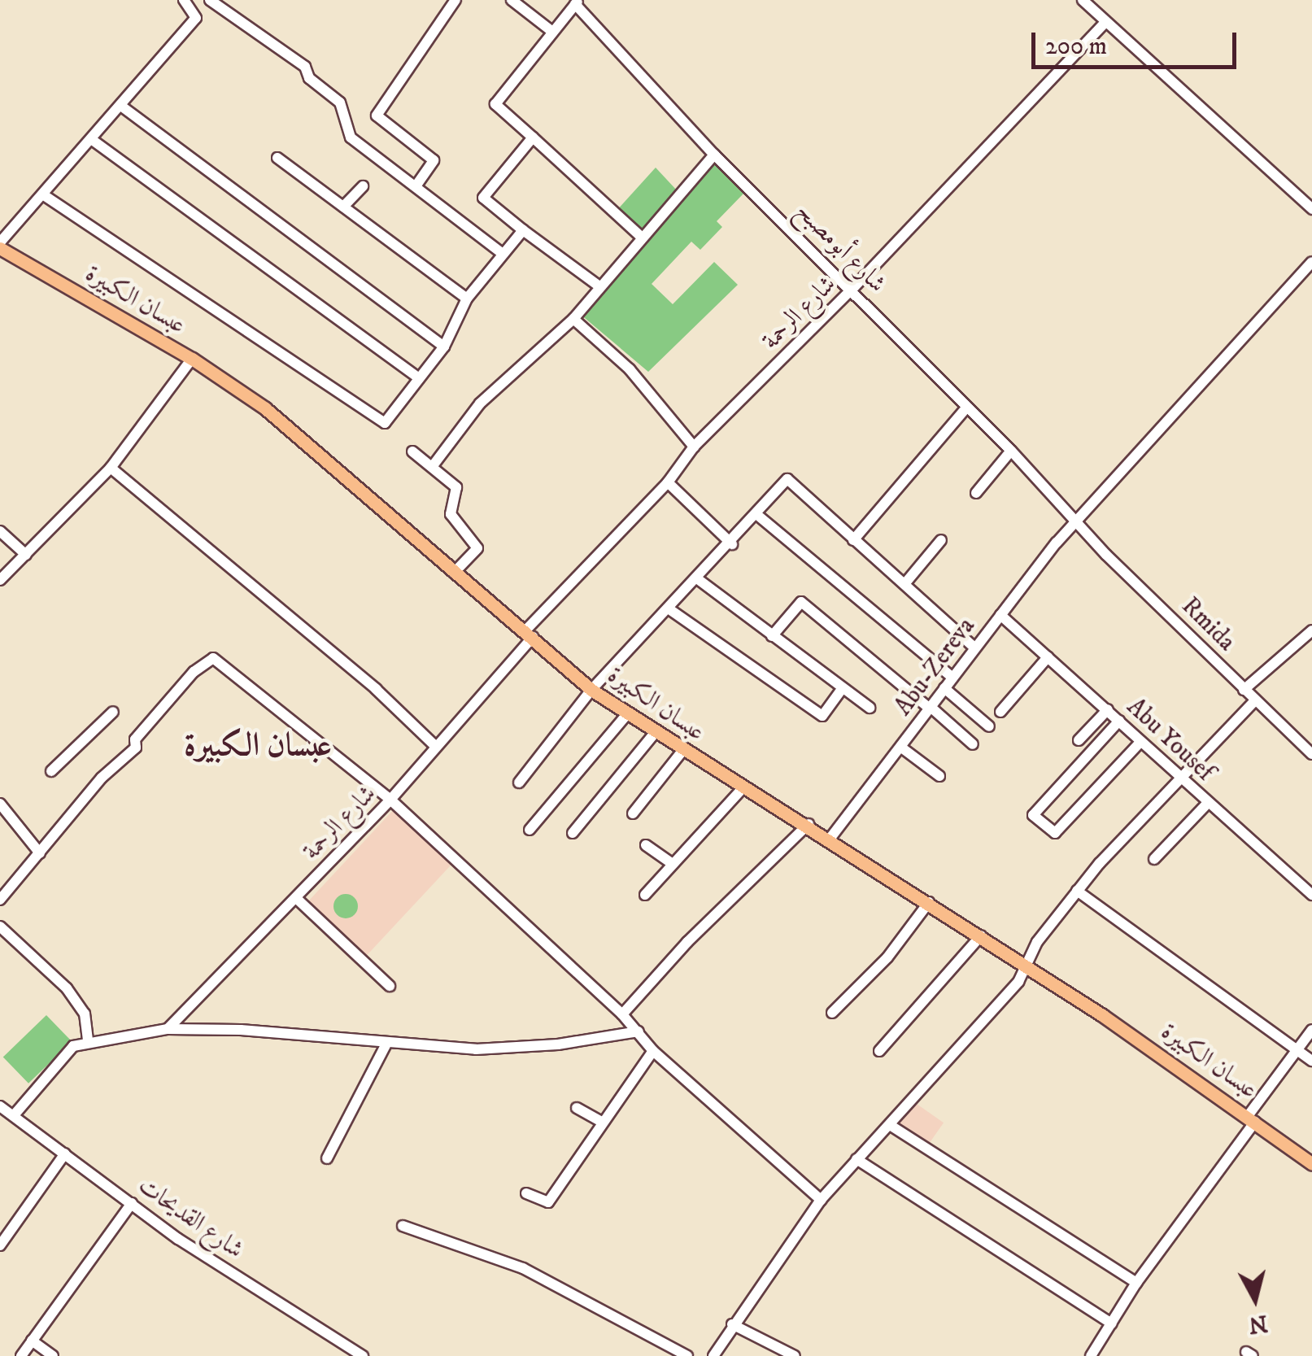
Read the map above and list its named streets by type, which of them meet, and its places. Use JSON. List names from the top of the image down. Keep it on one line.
{"streets":{"main road":["عبسان الكبيرة"],"street":["شارع أبومصبح","شارع الرحمة","Rmida","Abu-Zereva","Abu Yousef","شارع القديحات"]},"crossings":[["شارع أبومصبح","شارع الرحمة"],["شارع أبومصبح","Rmida"],["شارع أبومصبح","Abu-Zereva"],["عبسان الكبيرة","شارع الرحمة"],["عبسان الكبيرة","Abu-Zereva"],["Rmida","Abu-Zereva"],["Abu-Zereva","Abu Yousef"]],"districts":["عبسان الكبيرة"],"scale_bar":"200 m","north":"bottom"}
